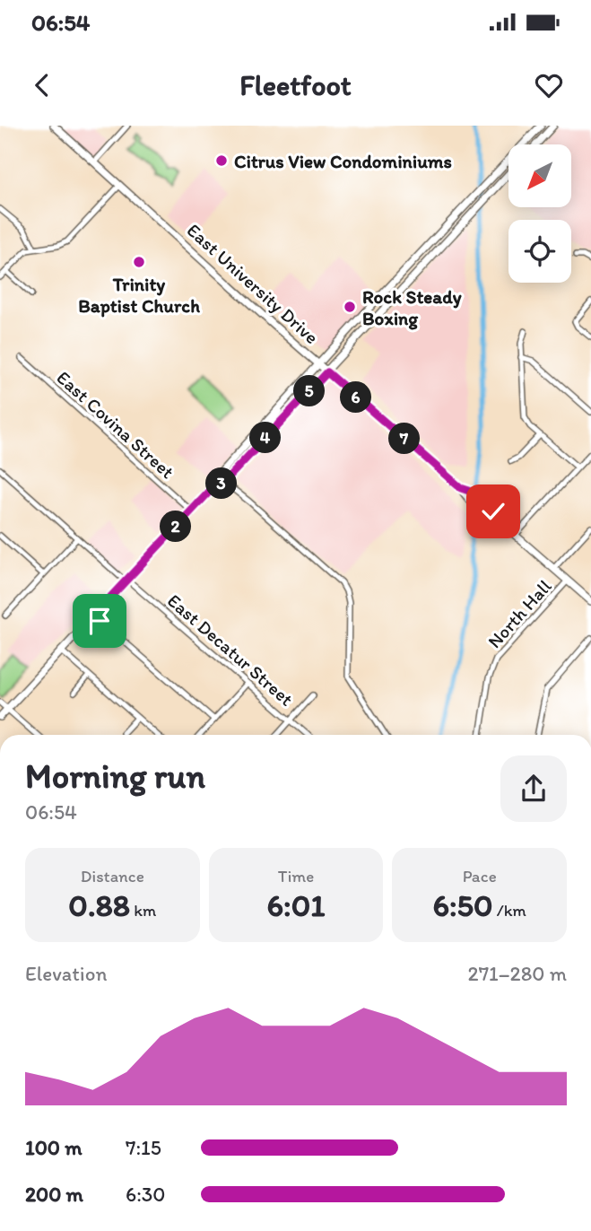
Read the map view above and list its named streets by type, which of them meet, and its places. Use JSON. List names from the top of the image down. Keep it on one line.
{"streets":{"main road":["East University Drive"],"street":["East Covina Street","North Hall","East Decatur Street"]},"crossings":[["East University Drive","North Hall"]],"places":["Citrus View Condominiums","Trinity Baptist Church","Rock Steady Boxing"],"north":"bottom left","page":{"status":"06:54","header":"Fleetfoot","pins":["5","6","4","7","3","2"],"heading":["Morning run","06:54"],"stats":[["Distance","0.88 km"],["Time","6:01"],["Pace","6:50 /km"]],"chart":["Elevation","271–280 m"],"list":[{"name":"100 m","note":"7:15"},{"name":"200 m","note":"6:30"}]}}
